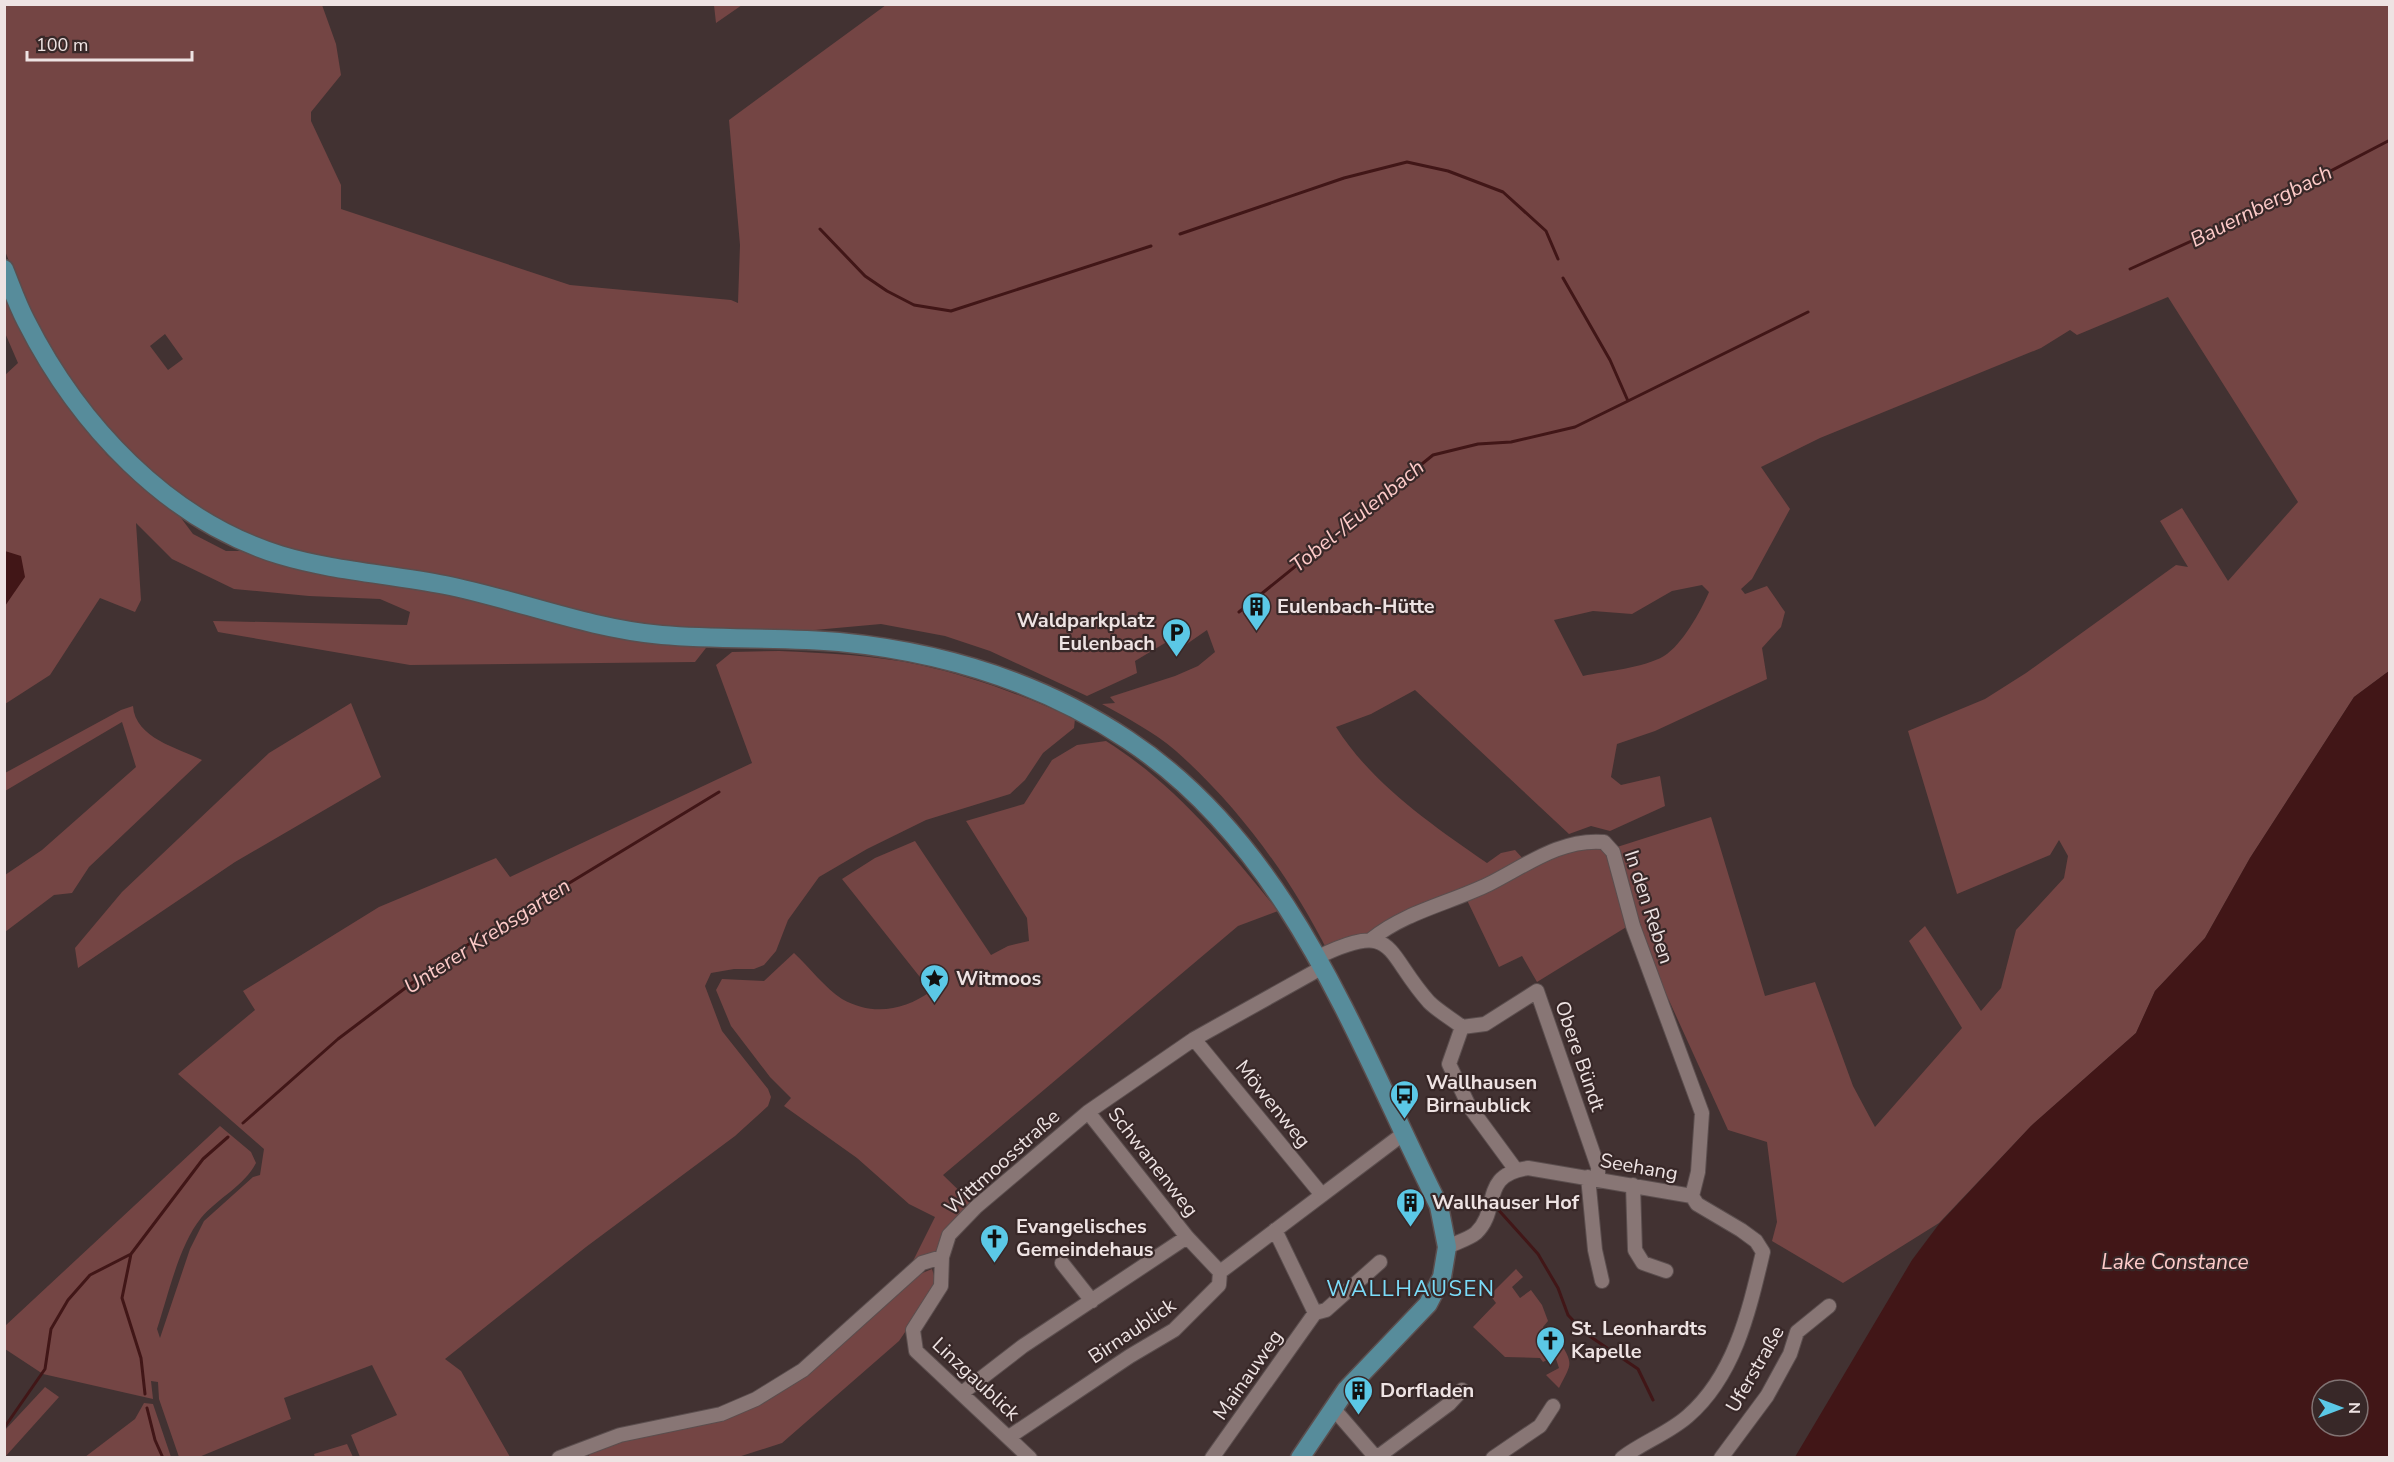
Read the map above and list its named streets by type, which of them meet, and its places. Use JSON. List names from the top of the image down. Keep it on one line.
{"streets":{"street":["In den Reben","Obere Bündt","Möwenweg","Wittmoosstraße","Schwanenweg","Seehang","Birnaublick","Uferstraße","Mainauweg","Linzgaublick"]},"crossings":[["In den Reben","Wittmoosstraße"],["In den Reben","Seehang"],["Obere Bündt","Seehang"],["Möwenweg","Wittmoosstraße"],["Möwenweg","Birnaublick"],["Wittmoosstraße","Schwanenweg"],["Wittmoosstraße","Linzgaublick"],["Schwanenweg","Birnaublick"],["Schwanenweg","Linzgaublick"],["Birnaublick","Linzgaublick"]],"districts":["WALLHAUSEN"],"water":["Bauernbergbach","Tobel-/Eulenbach","Unterer Krebsgarten","Lake Constance"],"places":{"building":["Eulenbach-Hütte","Wallhauser Hof","Dorfladen"],"parking":["Waldparkplatz Eulenbach"],"place":["Witmoos"],"bus stop":["Wallhausen Birnaublick"],"church":["Evangelisches Gemeindehaus","St. Leonhardts Kapelle"]},"scale_bar":"100 m","north":"right"}
